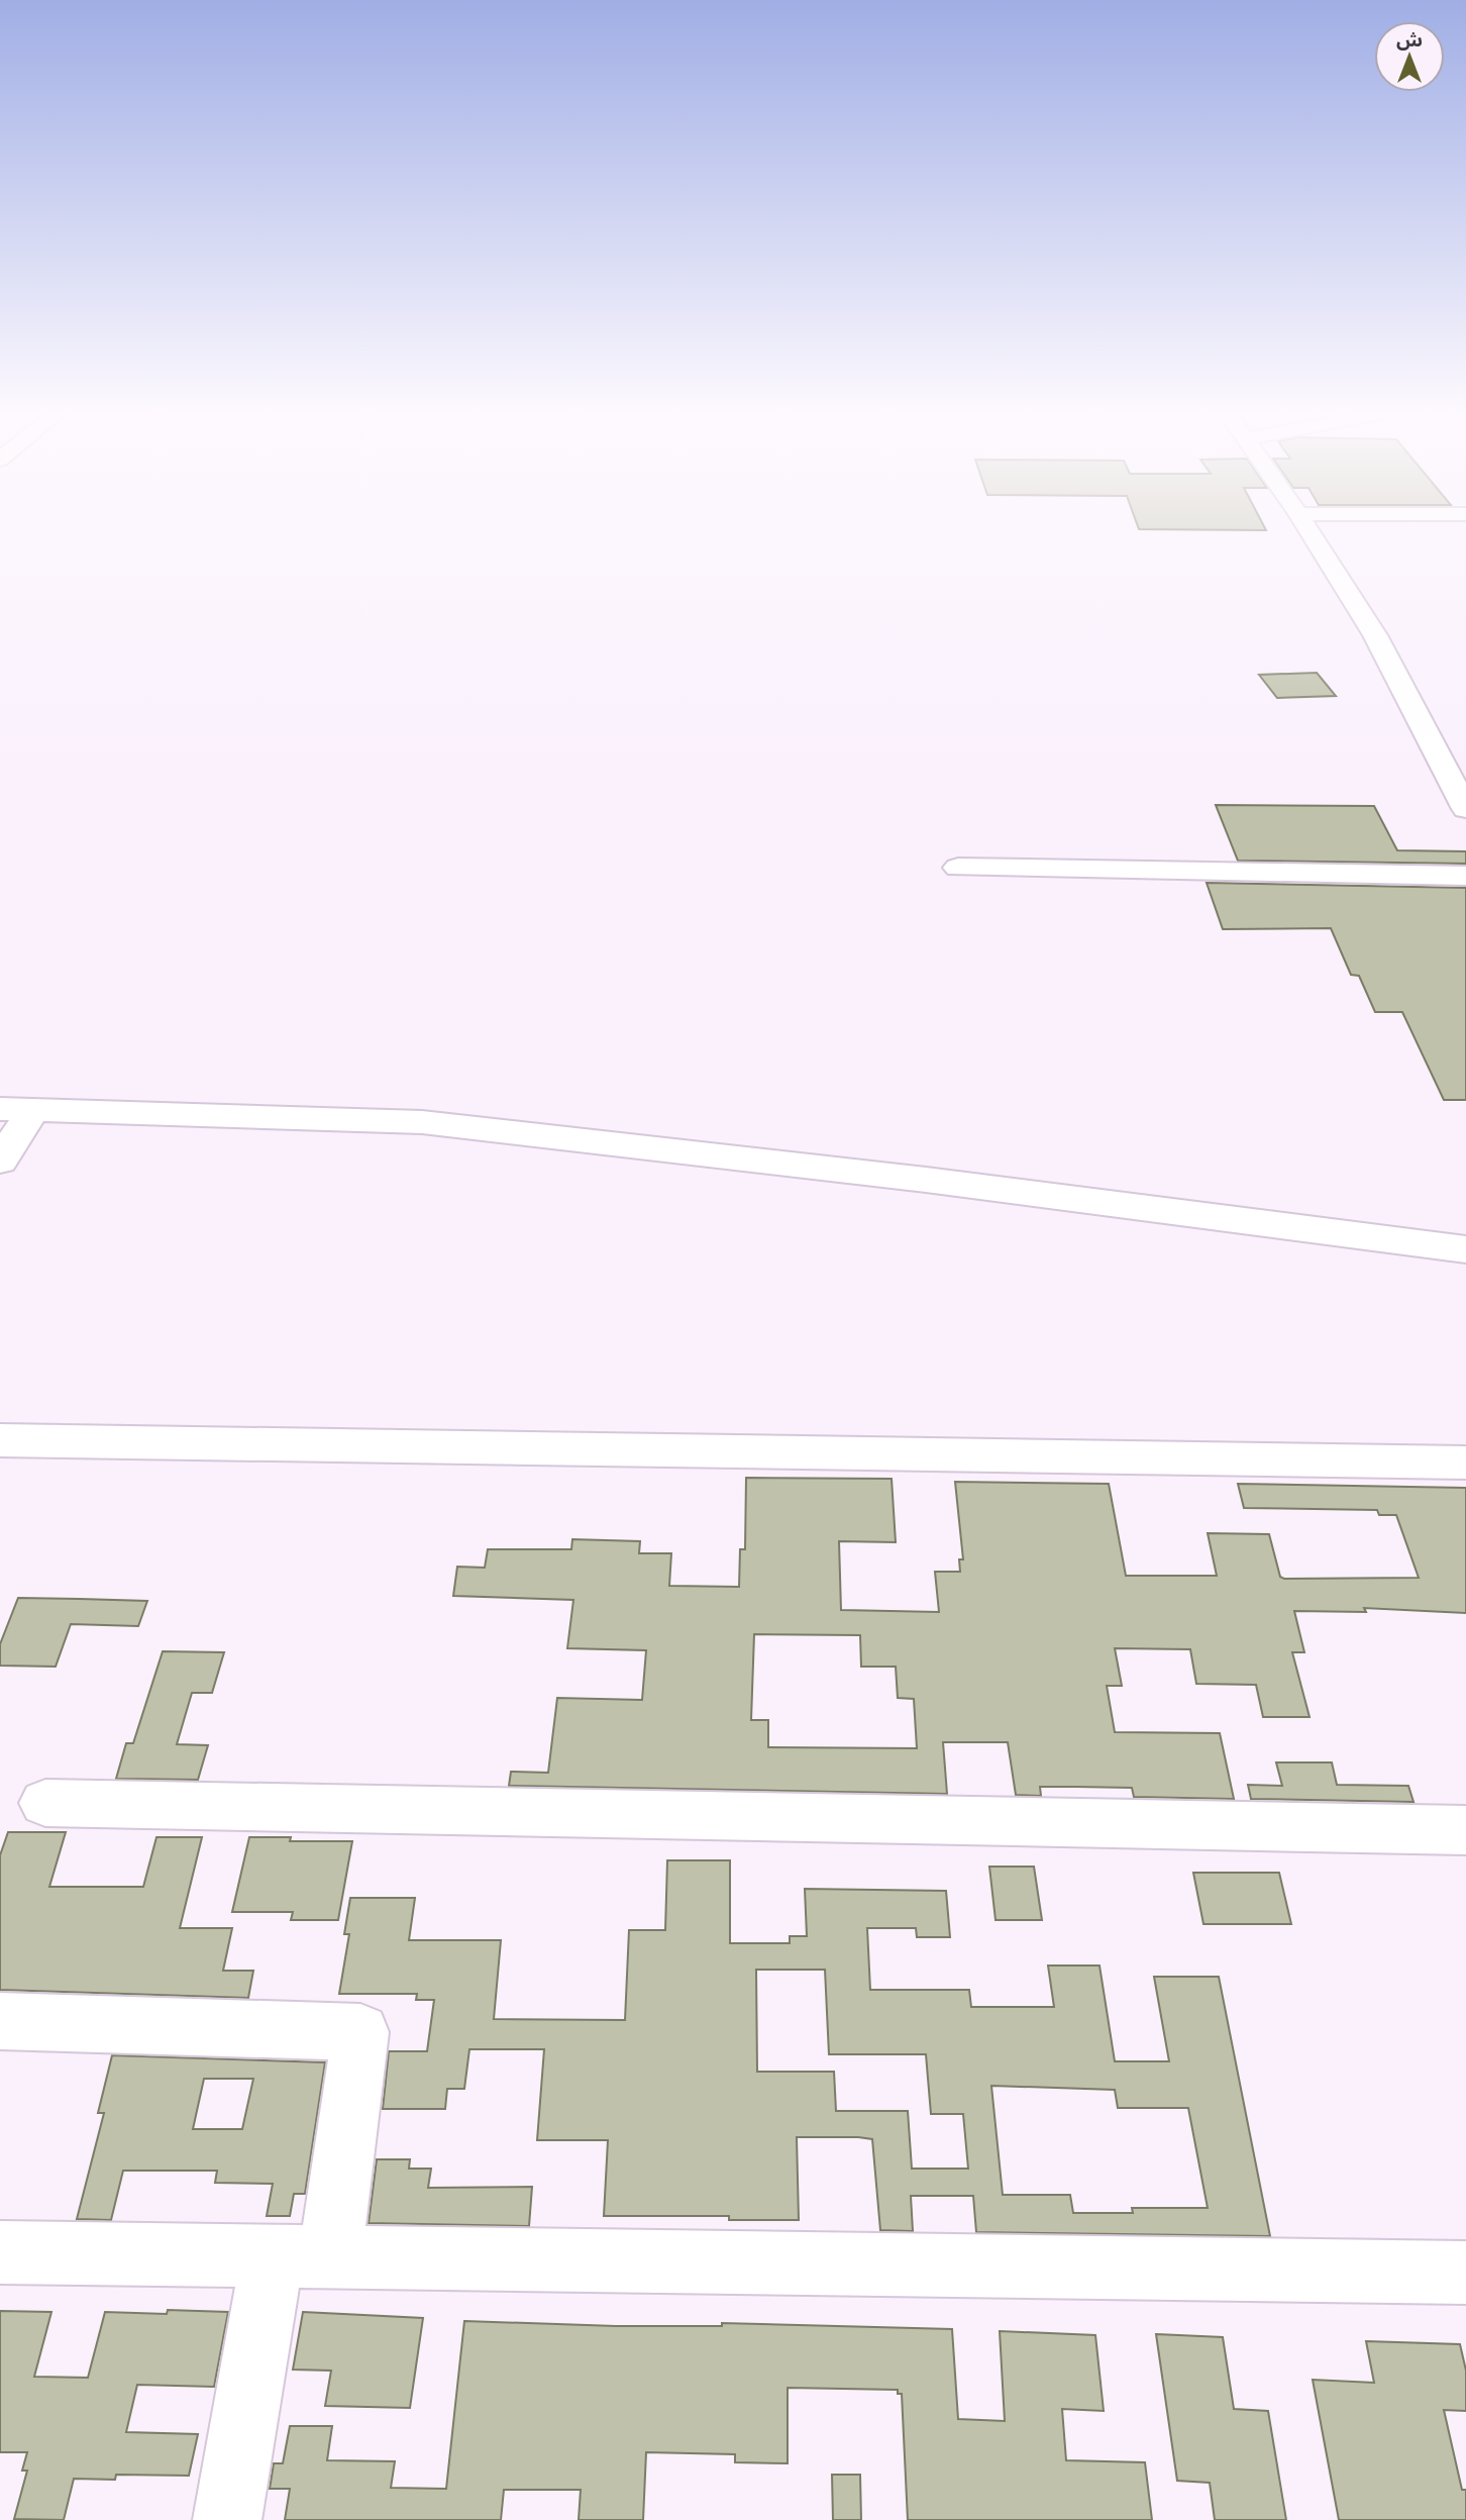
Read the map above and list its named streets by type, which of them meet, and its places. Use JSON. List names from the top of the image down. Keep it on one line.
{"north":"top"}
